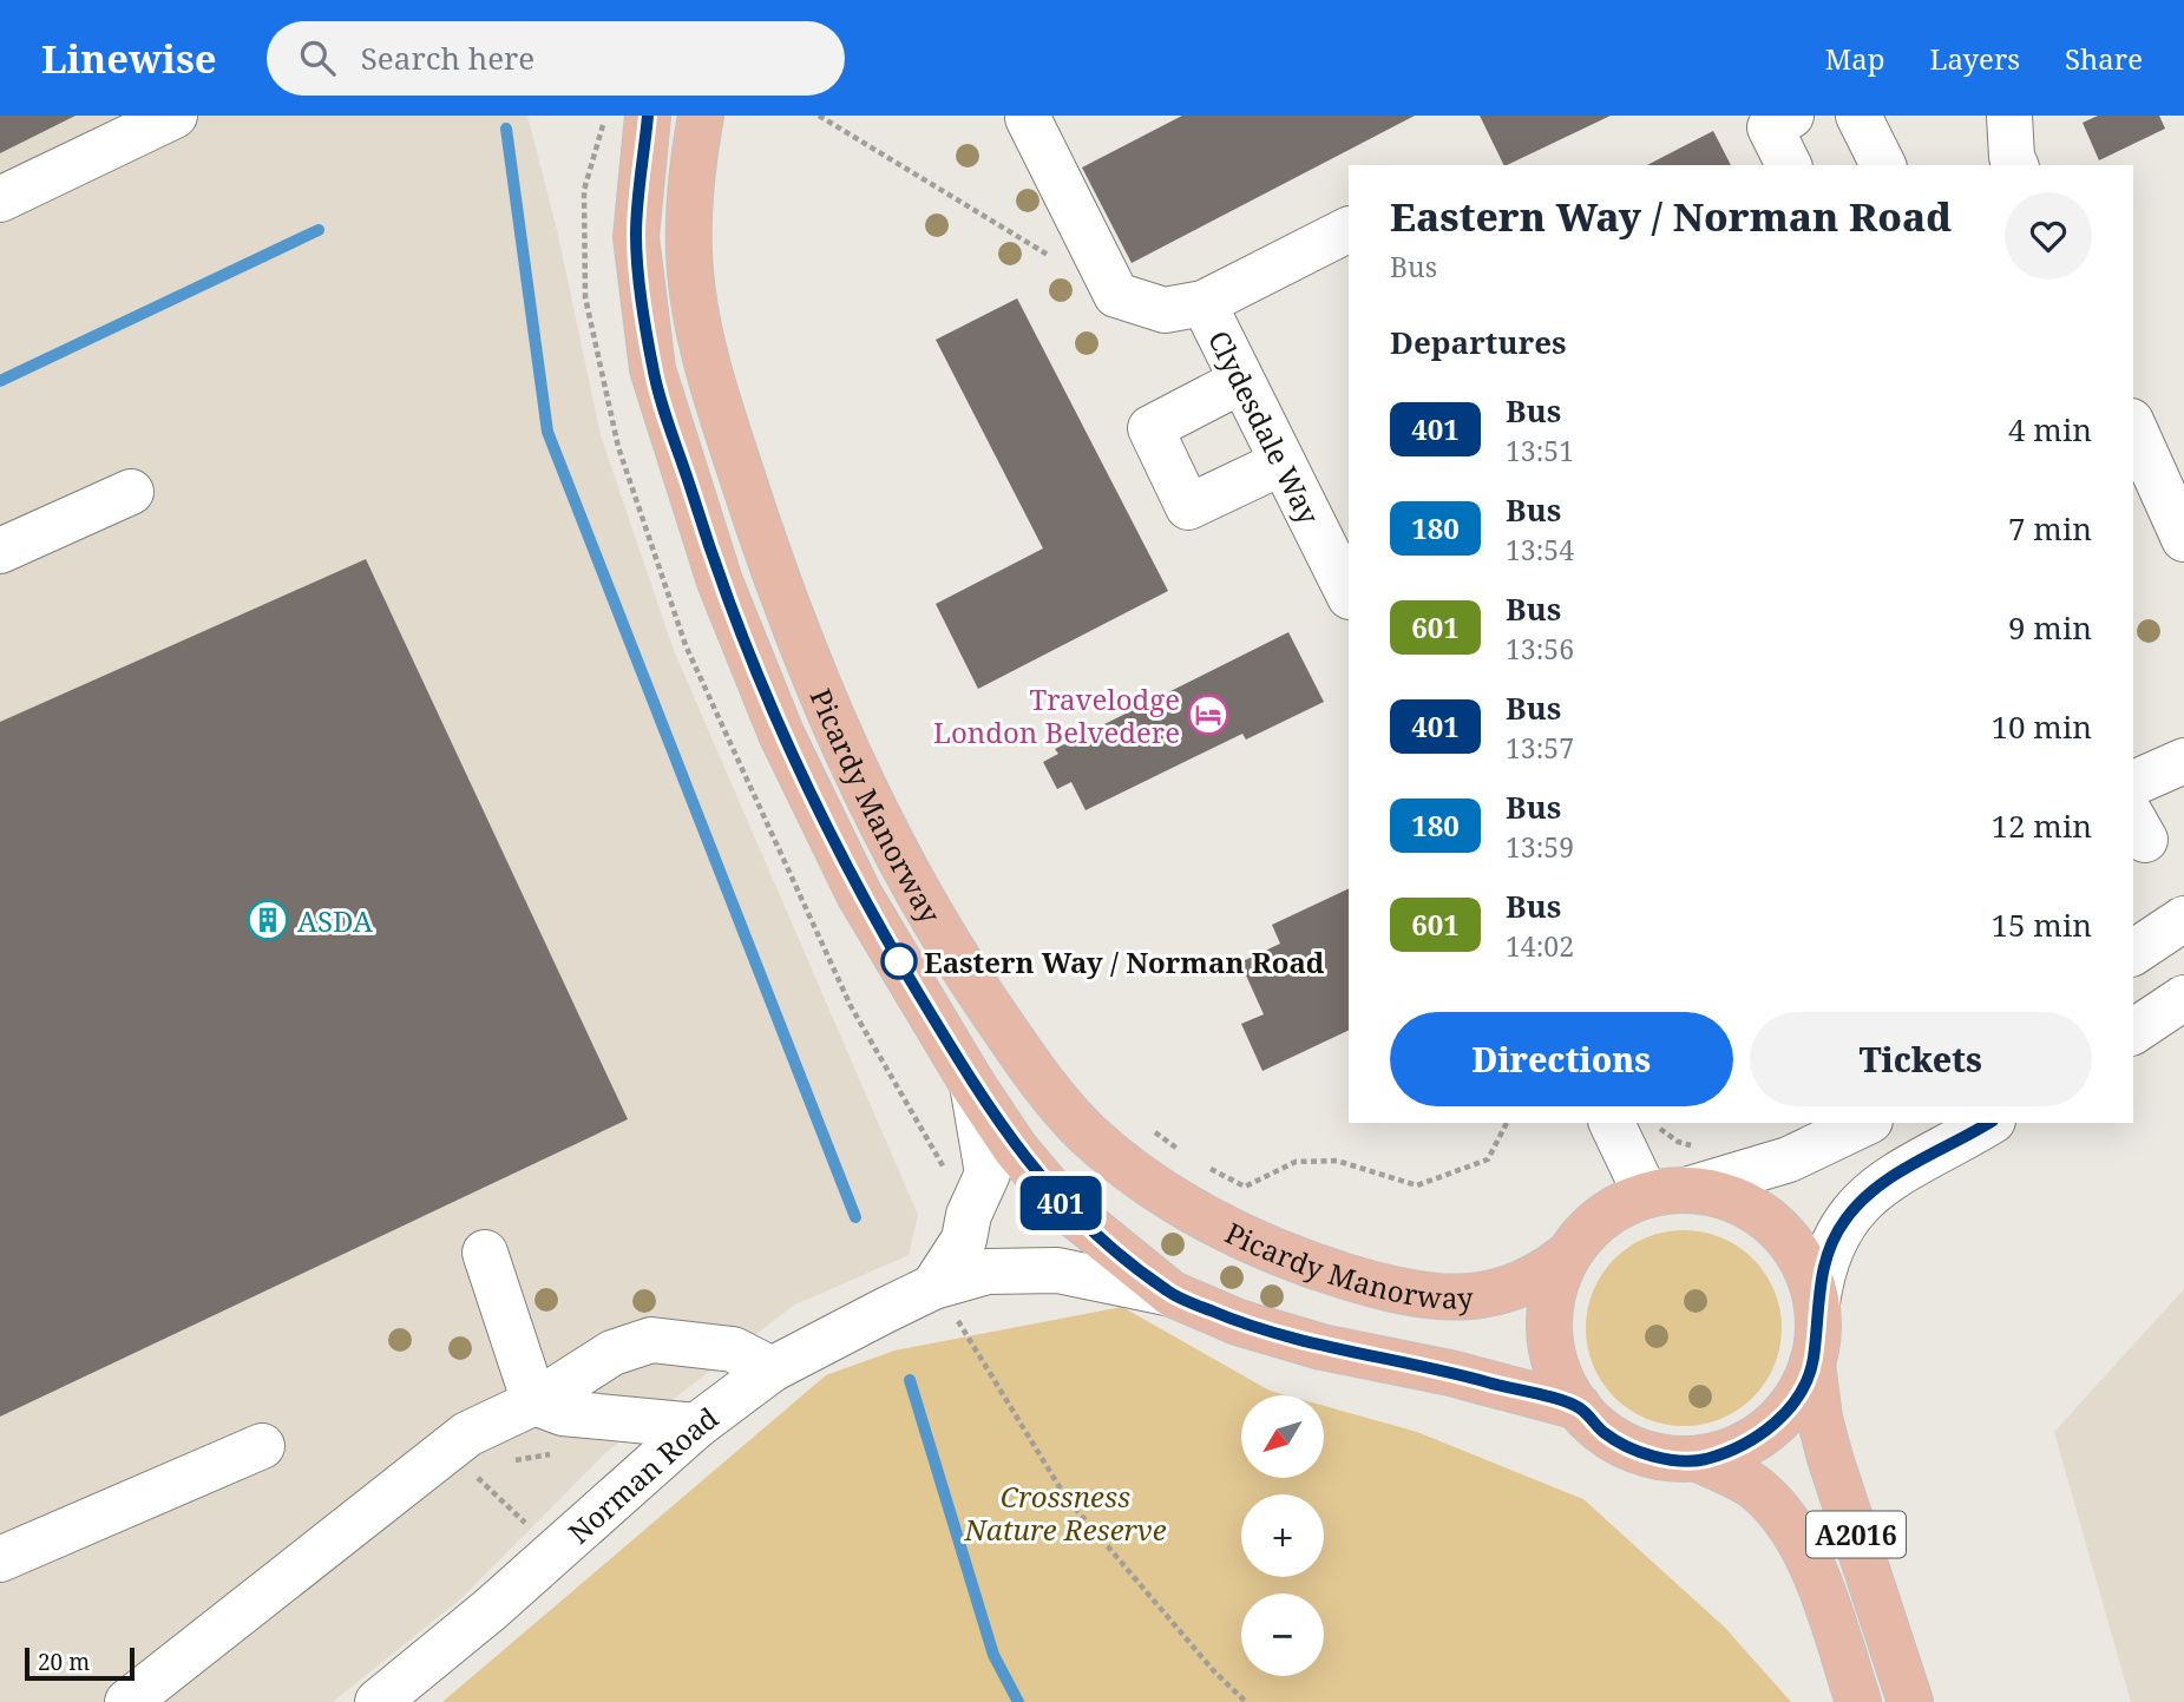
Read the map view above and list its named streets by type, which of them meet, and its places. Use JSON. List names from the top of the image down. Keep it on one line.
{"streets":{"main road":["Picardy Manorway","A2016"],"street":["Clydesdale Way","Norman Road"]},"crossings":[["Picardy Manorway","Norman Road"],["Picardy Manorway","A2016"]],"parks":["Crossness Nature Reserve"],"places":{"hotel":["Travelodge London Belvedere"],"building":["ASDA"],"other":["Eastern Way / Norman Road"]},"lines":["bus line 401"],"scale_bar":"20 m","north":"bottom left","page":{"header":"Linewise","search":"Search here","nav":["Map","Layers","Share"],"on_map":"401","heading":[["Eastern Way / Norman Road","Bus"],"Departures"],"list":[{"mark":"401","name":"Bus","note":"13:51","value":"4 min"},{"mark":"180","name":"Bus","note":"13:54","value":"7 min"},{"mark":"601","name":"Bus","note":"13:56","value":"9 min"},{"mark":"401","name":"Bus","note":"13:57","value":"10 min"},{"mark":"180","name":"Bus","note":"13:59","value":"12 min"},{"mark":"601","name":"Bus","note":"14:02","value":"15 min"}],"buttons":["Directions","Tickets"],"map_buttons":["+","−"],"scale":"20 m"}}
